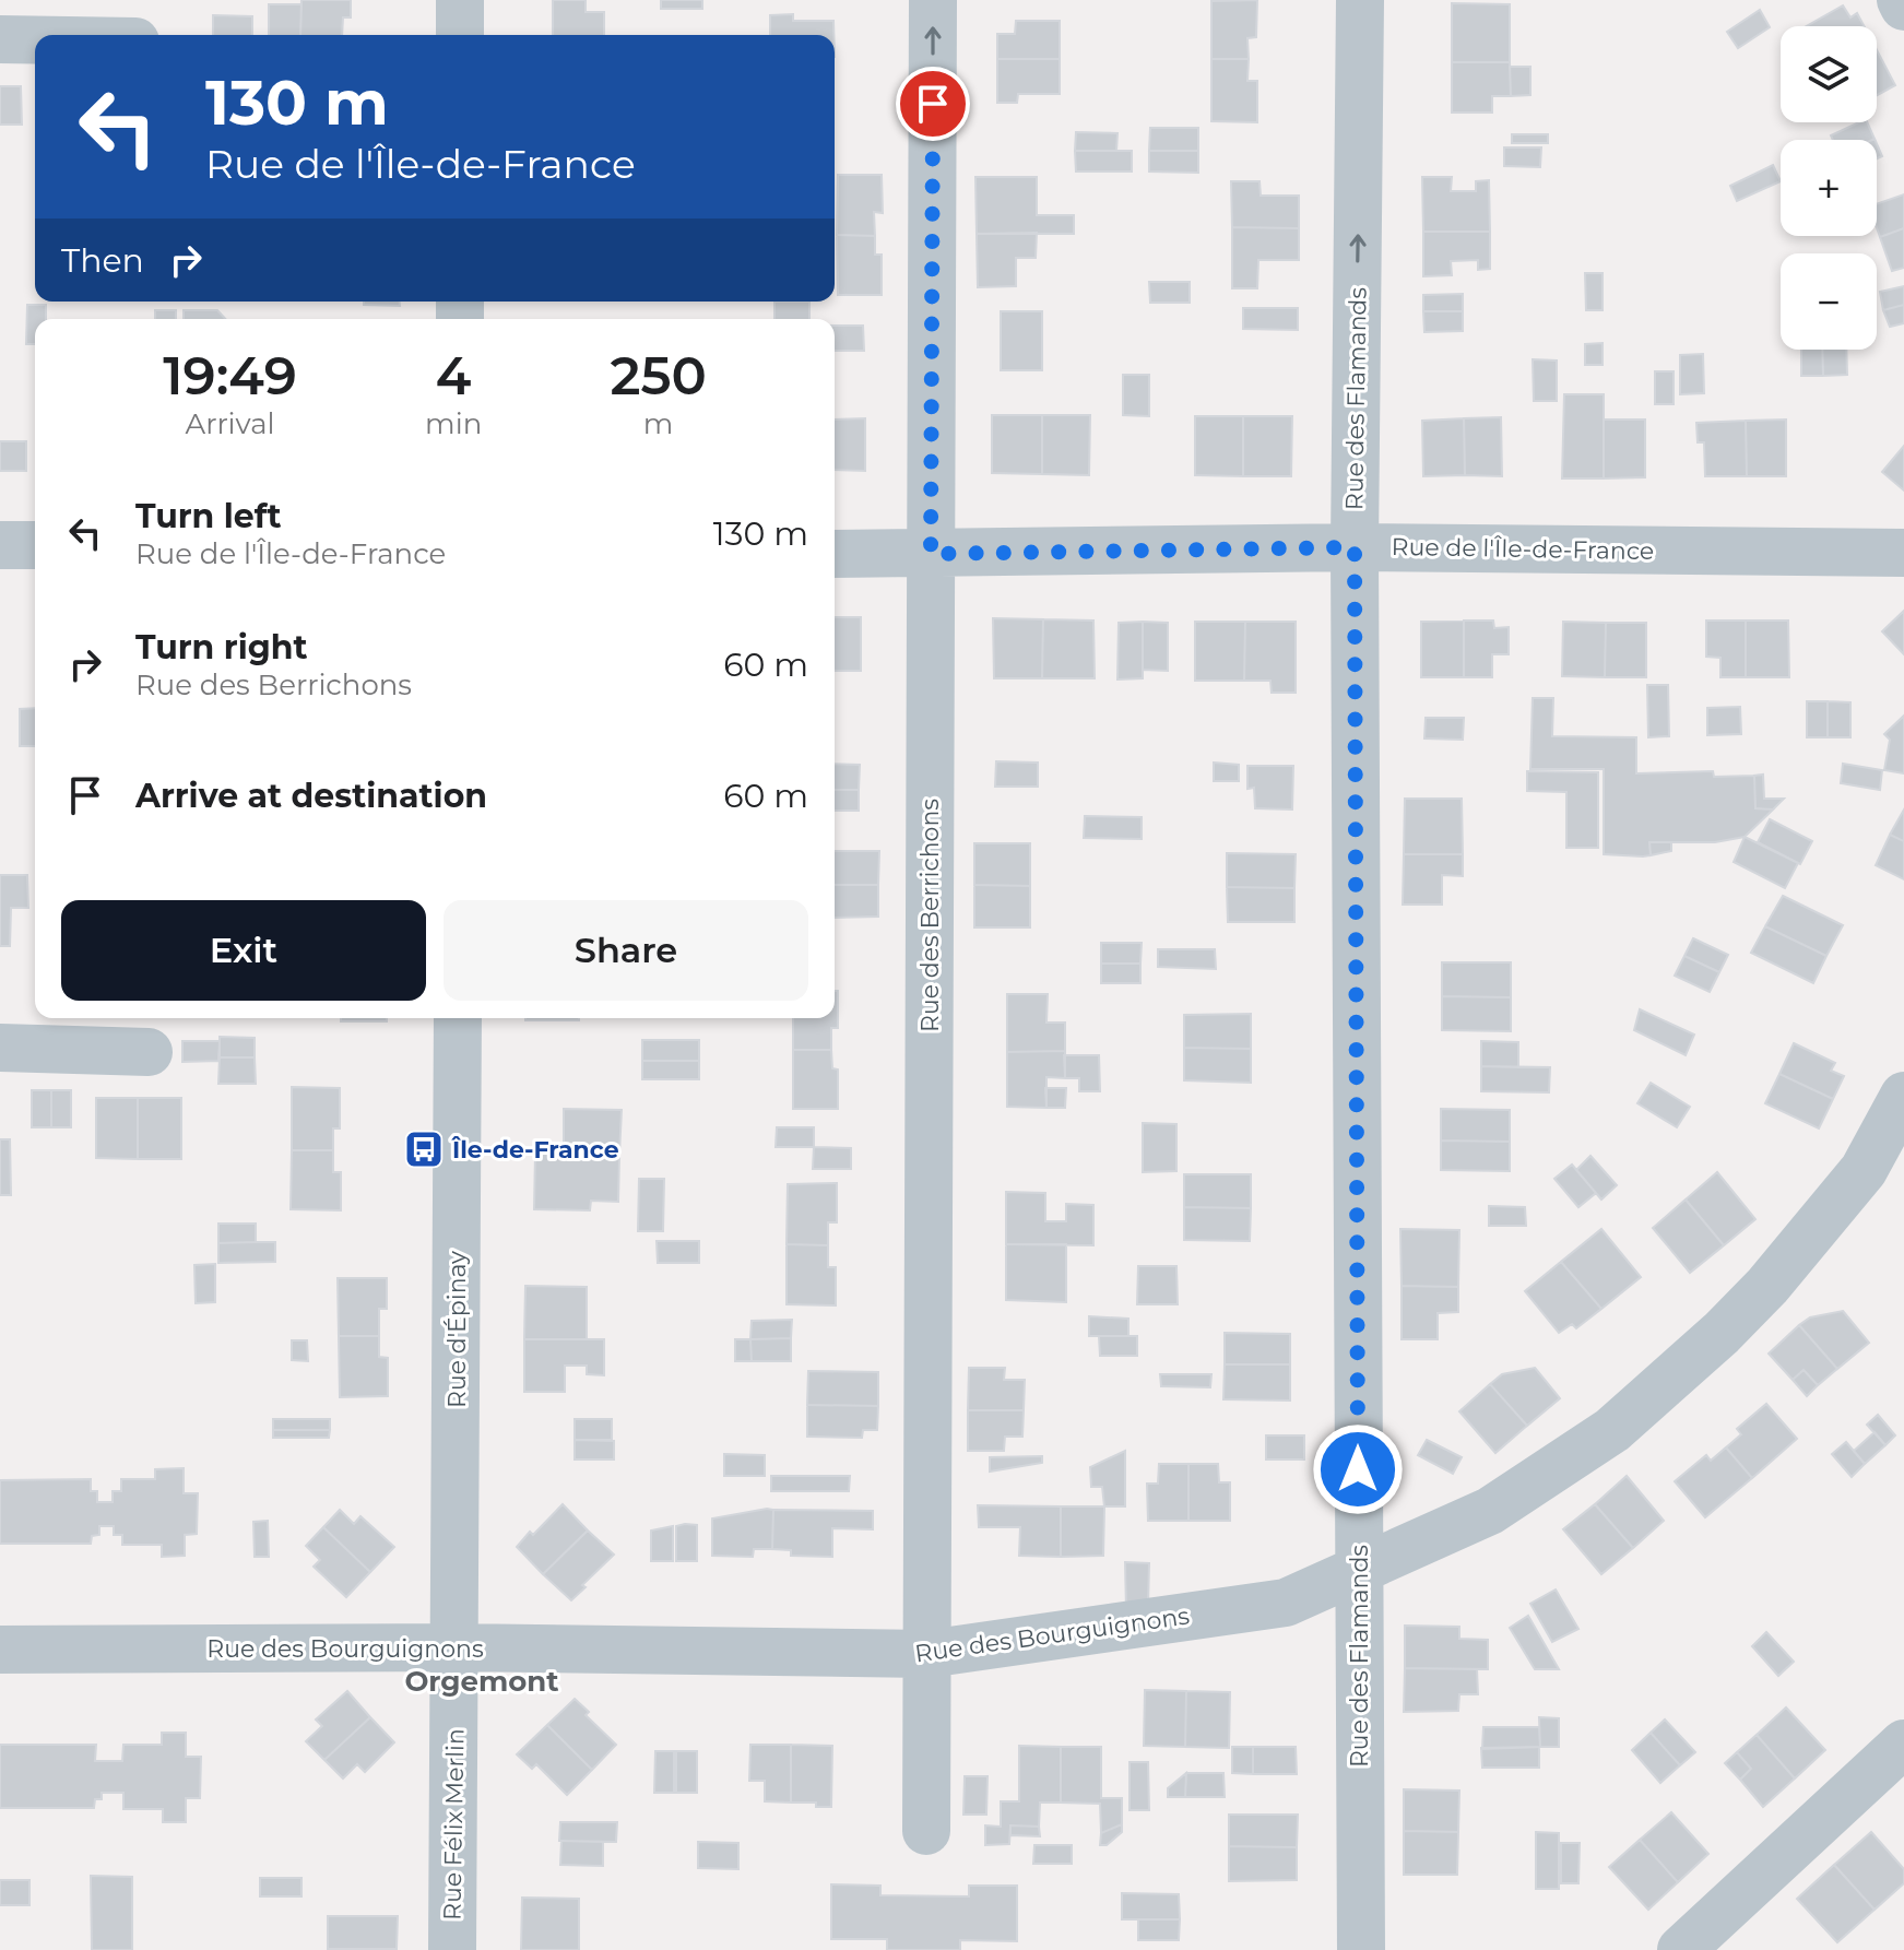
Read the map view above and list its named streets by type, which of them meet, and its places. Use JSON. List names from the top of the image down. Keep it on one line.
{"streets":{"street":["Rue des Flamands","Rue de l'Île-de-France","Rue des Berrichons","Rue d'Épinay","Rue des Bourguignons","Rue Félix Merlin"]},"crossings":[["Rue des Flamands","Rue de l'Île-de-France"],["Rue des Flamands","Rue des Bourguignons"],["Rue de l'Île-de-France","Rue des Berrichons"],["Rue des Berrichons","Rue des Bourguignons"],["Rue d'Épinay","Rue des Bourguignons"],["Rue d'Épinay","Rue Félix Merlin"],["Rue des Bourguignons","Rue Félix Merlin"]],"districts":["Orgemont"],"places":{"bus stop":["Île-de-France"]},"page":{"map_buttons":["+","−"],"turn":["130 m","Rue de l'Île-de-France"],"then":"Then","eta":["19:49","Arrival","4","min","250","m"],"list":[{"name":"Turn left","note":"Rue de l'Île-de-France","value":"130 m"},{"name":"Turn right","note":"Rue des Berrichons","value":"60 m"},{"name":"Arrive at destination","value":"60 m"}],"buttons":["Exit","Share"]}}
